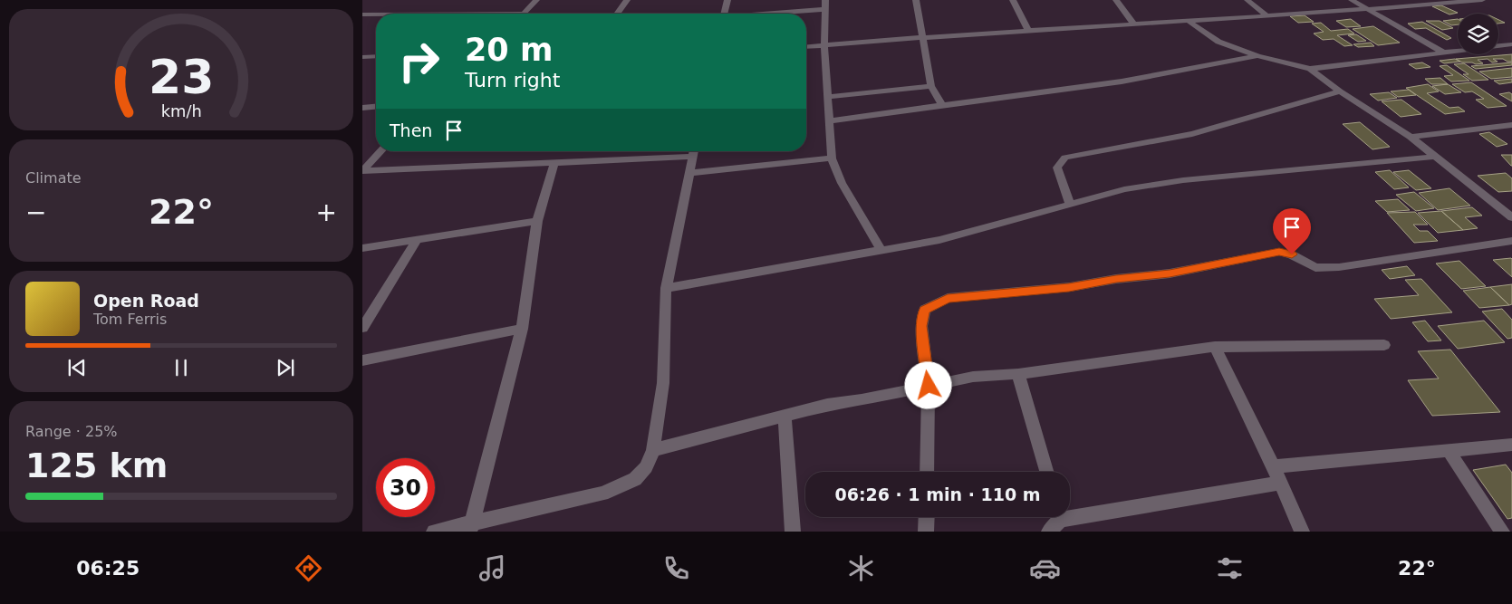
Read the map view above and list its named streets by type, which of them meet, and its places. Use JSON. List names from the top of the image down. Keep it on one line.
{"page":{"turn":["20 m","Turn right"],"then":"Then","tile":["Climate",["Range · 25%","125 km"]],"heat":["−","22°","+"],"song":["Open Road","Tom Ferris"],"limit":"30","trip":"06:26 · 1 min · 110 m","tabs":["06:25","22°"],"gauge":["23","km/h"]}}
